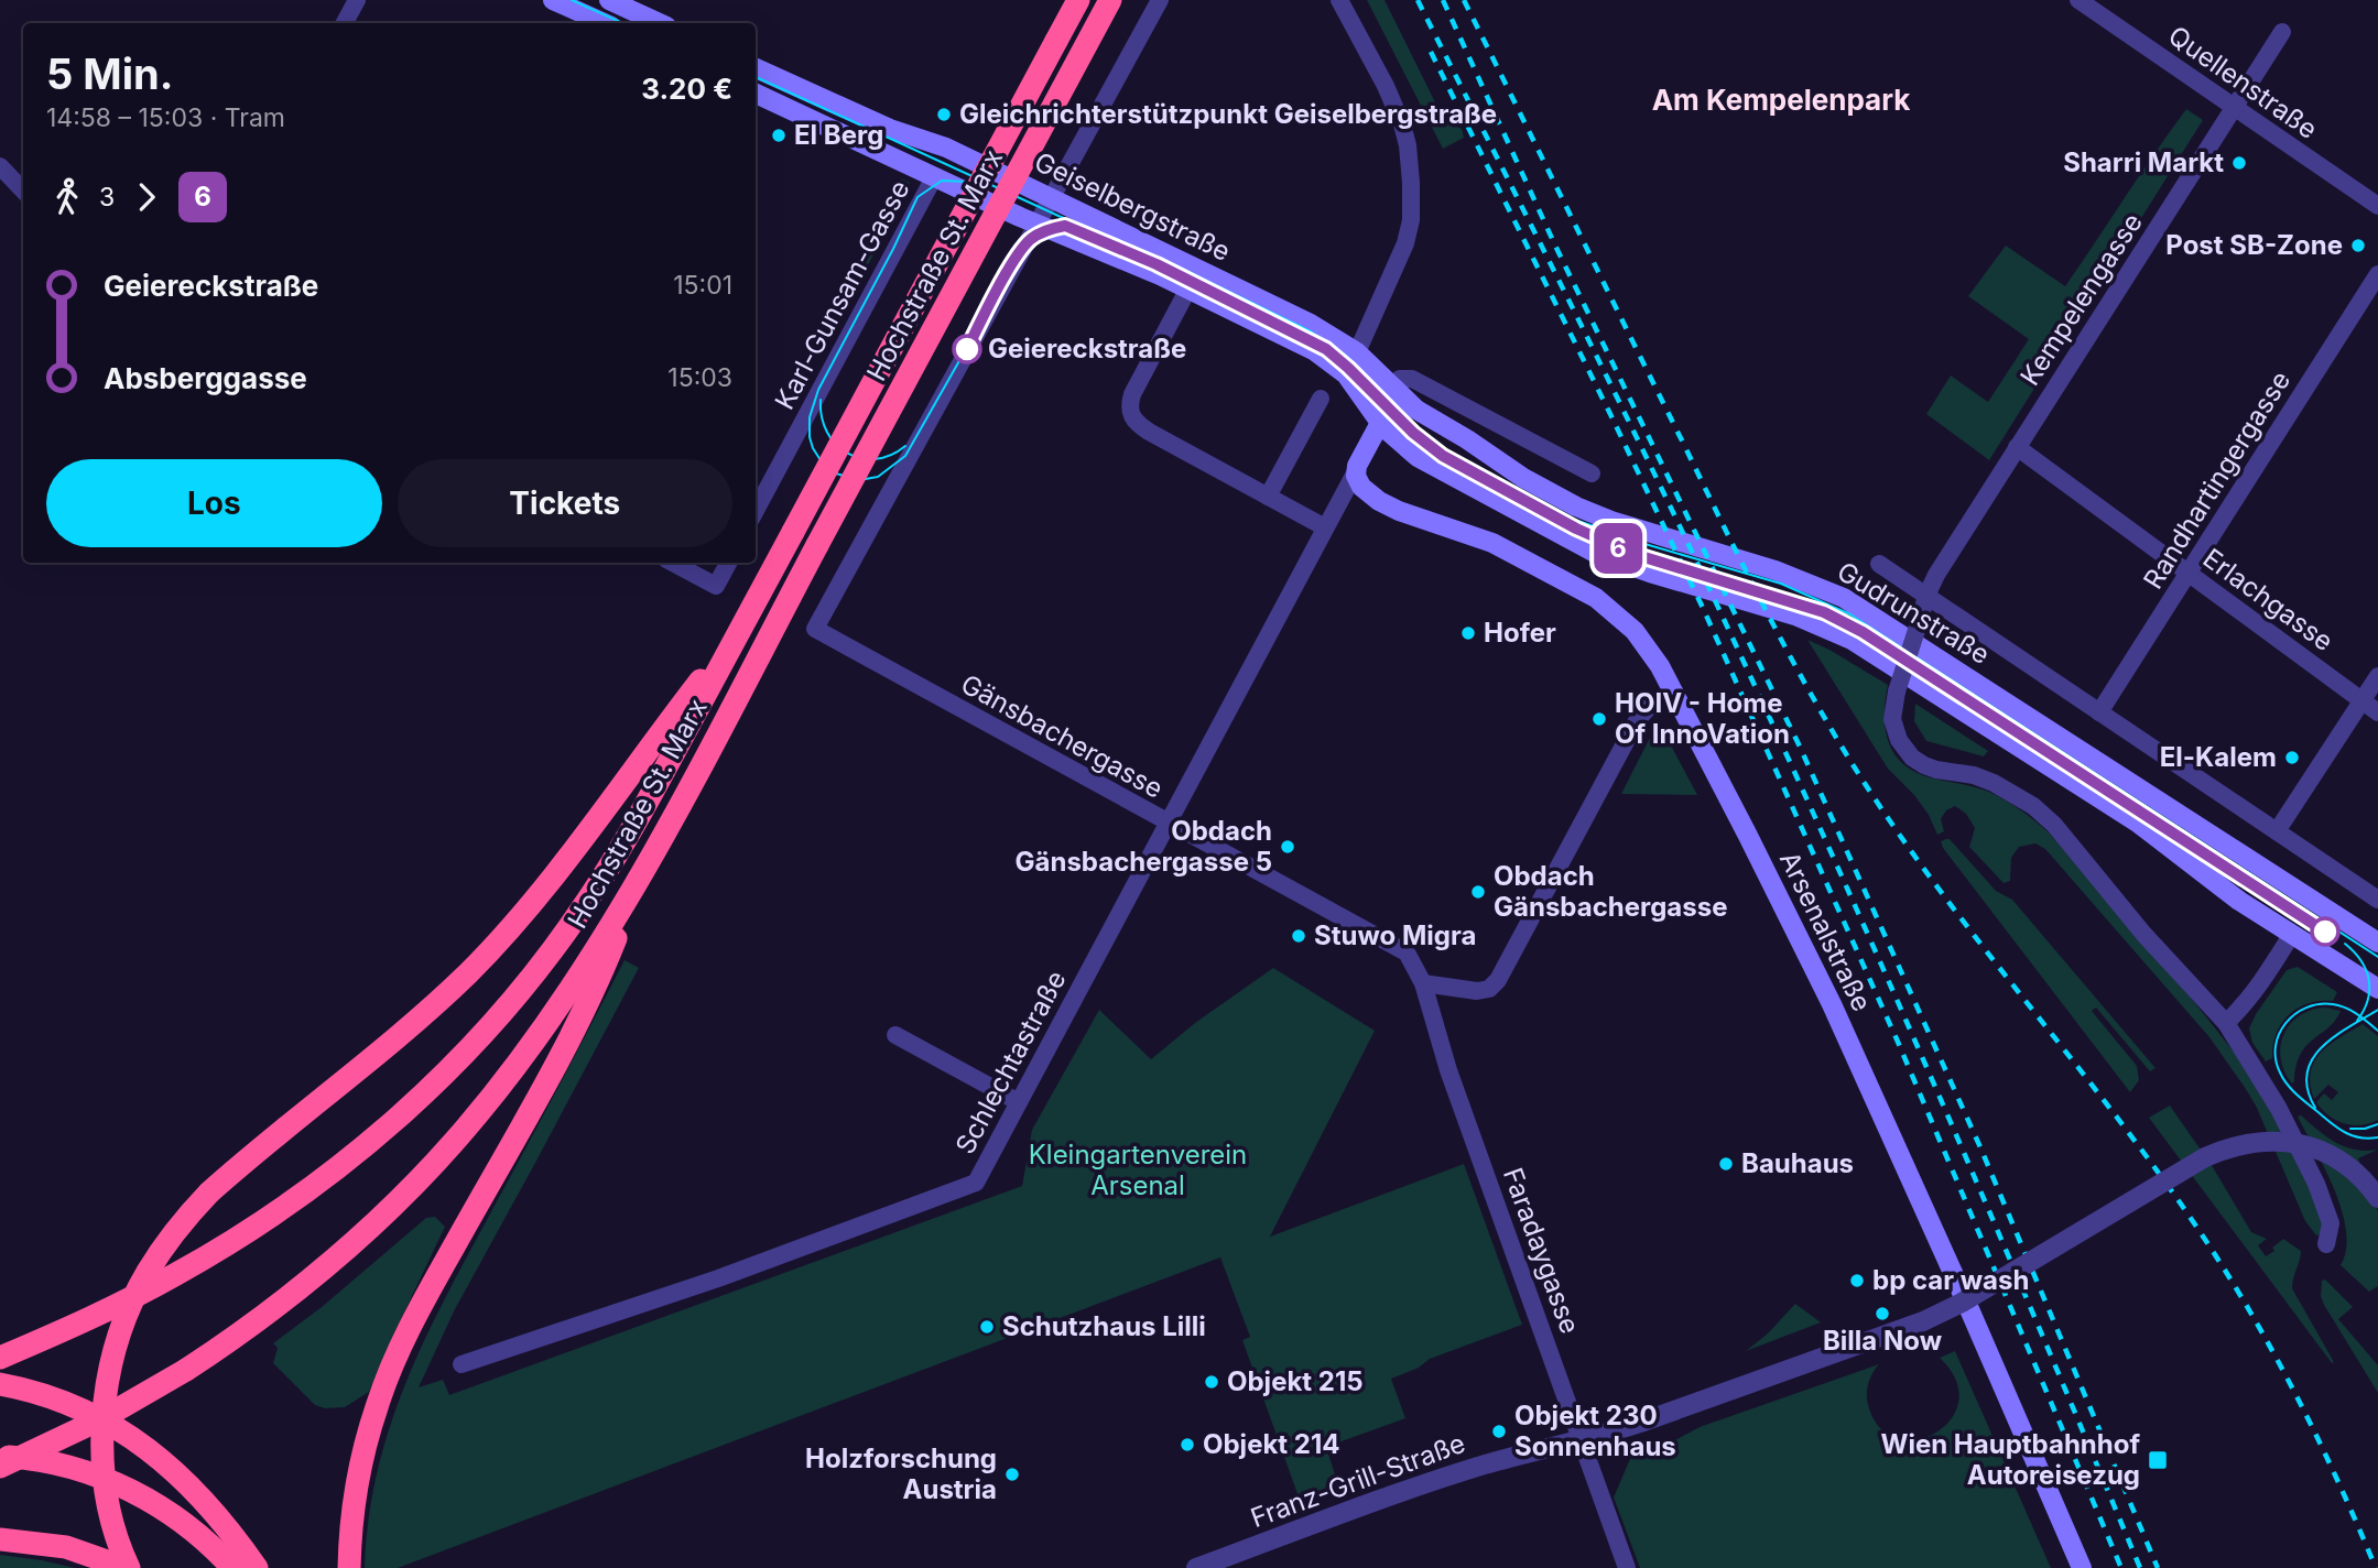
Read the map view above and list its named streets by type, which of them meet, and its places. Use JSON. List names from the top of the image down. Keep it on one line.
{"streets":{"highway":["Hochstraße St. Marx"],"main road":["Geiselbergstraße","Gudrunstraße","Arsenalstraße"],"street":["Quellenstraße","Karl-Gunsam-Gasse","Kempelengasse","Randhartingergasse","Erlachgasse","Gänsbachergasse","Schlechtastraße","Faradaygasse","Franz-Grill-Straße"]},"crossings":[["Quellenstraße","Kempelengasse"],["Geiselbergstraße","Karl-Gunsam-Gasse"],["Geiselbergstraße","Gudrunstraße"],["Geiselbergstraße","Gänsbachergasse"],["Kempelengasse","Erlachgasse"],["Kempelengasse","Gudrunstraße"],["Randhartingergasse","Erlachgasse"],["Randhartingergasse","Gudrunstraße"],["Gänsbachergasse","Schlechtastraße"],["Gänsbachergasse","Faradaygasse"],["Arsenalstraße","Schlechtastraße"],["Faradaygasse","Franz-Grill-Straße"]],"districts":["Am Kempelenpark"],"parks":["Kleingartenverein Arsenal"],"places":{"other":["Gleichrichterstützpunkt Geiselbergstraße","El Berg","Sharri Markt","Post SB-Zone","Geiereckstraße","Hofer","HOIV - Home Of InnoVation","El-Kalem","Obdach Gänsbachergasse 5","Obdach Gänsbachergasse","Stuwo Migra","Bauhaus","bp car wash","Billa Now","Schutzhaus Lilli","Objekt 215","Objekt 230 Sonnenhaus","Objekt 214","Holzforschung Austria"],"transit":["Wien Hauptbahnhof Autoreisezug"]},"lines":["tram line 6"],"page":{"on_map":"6","heading":["5 Min.","14:58 – 15:03 · Tram","3.20 €"],"legs":["3","6"],"list":[{"name":"Geiereckstraße","value":"15:01"},{"name":"Absberggasse","value":"15:03"}],"buttons":["Los","Tickets"]}}
